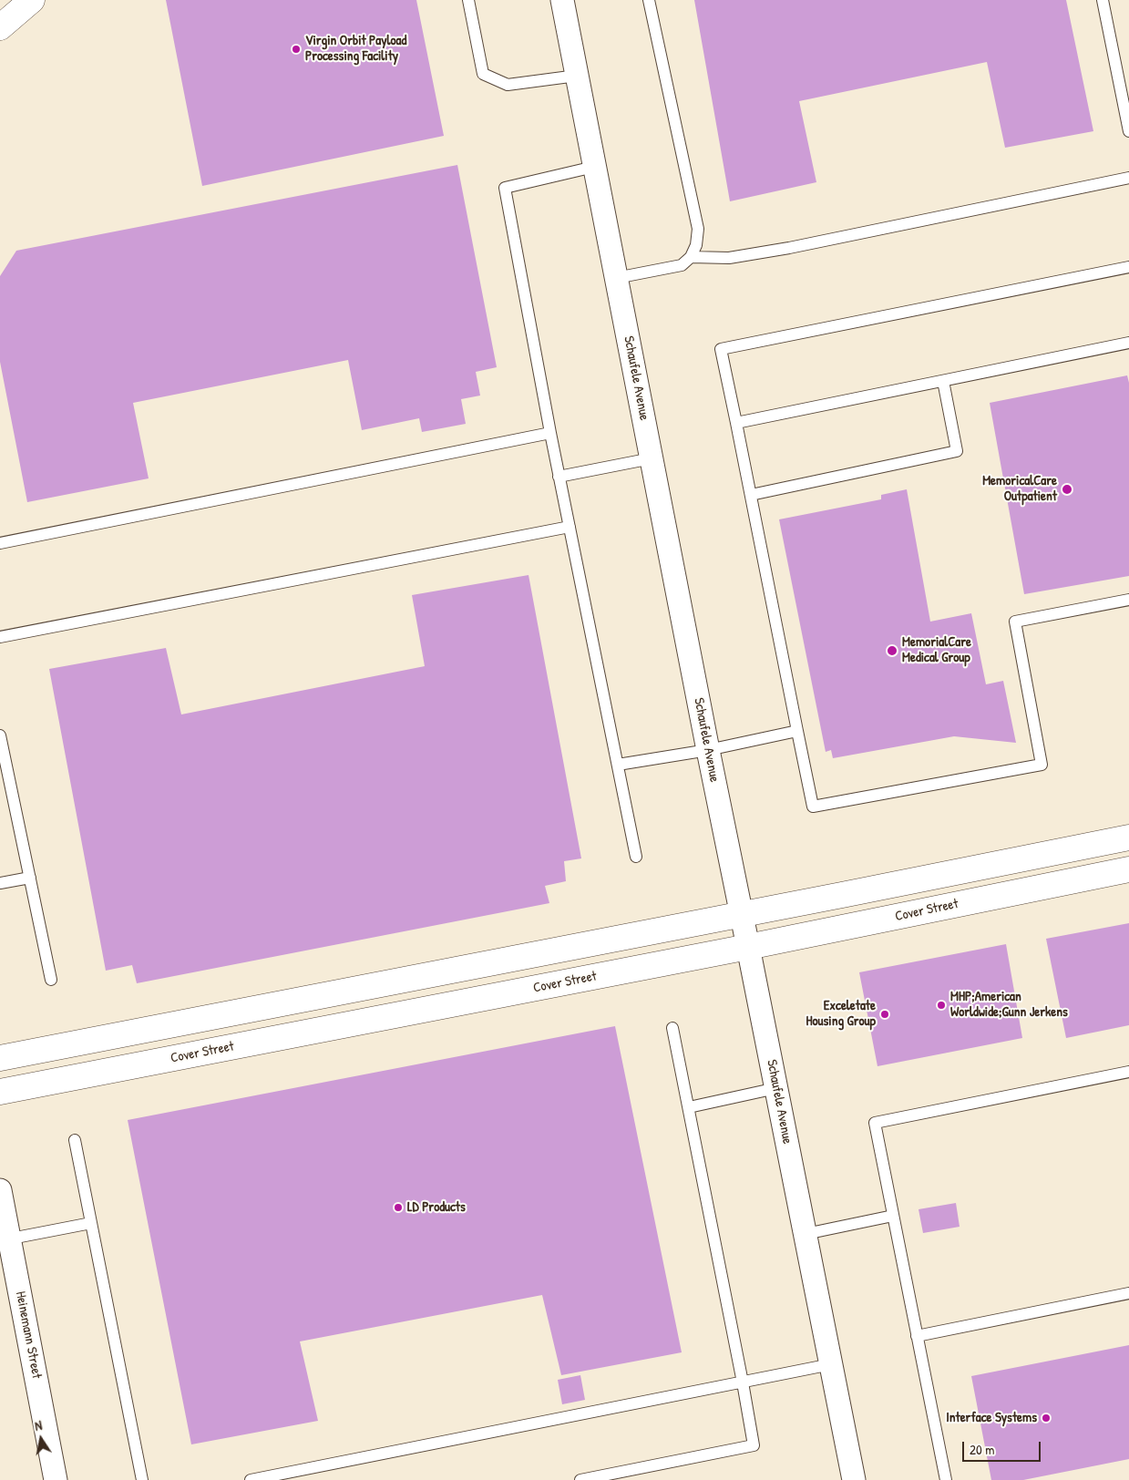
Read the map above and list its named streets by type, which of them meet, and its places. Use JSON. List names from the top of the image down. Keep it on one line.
{"streets":{"street":["Schaufele Avenue","Cover Street","Heinemann Street"]},"crossings":[["Schaufele Avenue","Cover Street"]],"places":["Virgin Orbit Payload Processing Facility","MemoricalCare Outpatient","MemorialCare Medical Group","MHP;American Worldwide;Gunn Jerkens","Exceletate Housing Group","LD Products","Interface Systems"],"scale_bar":"20 m","north":"top"}
